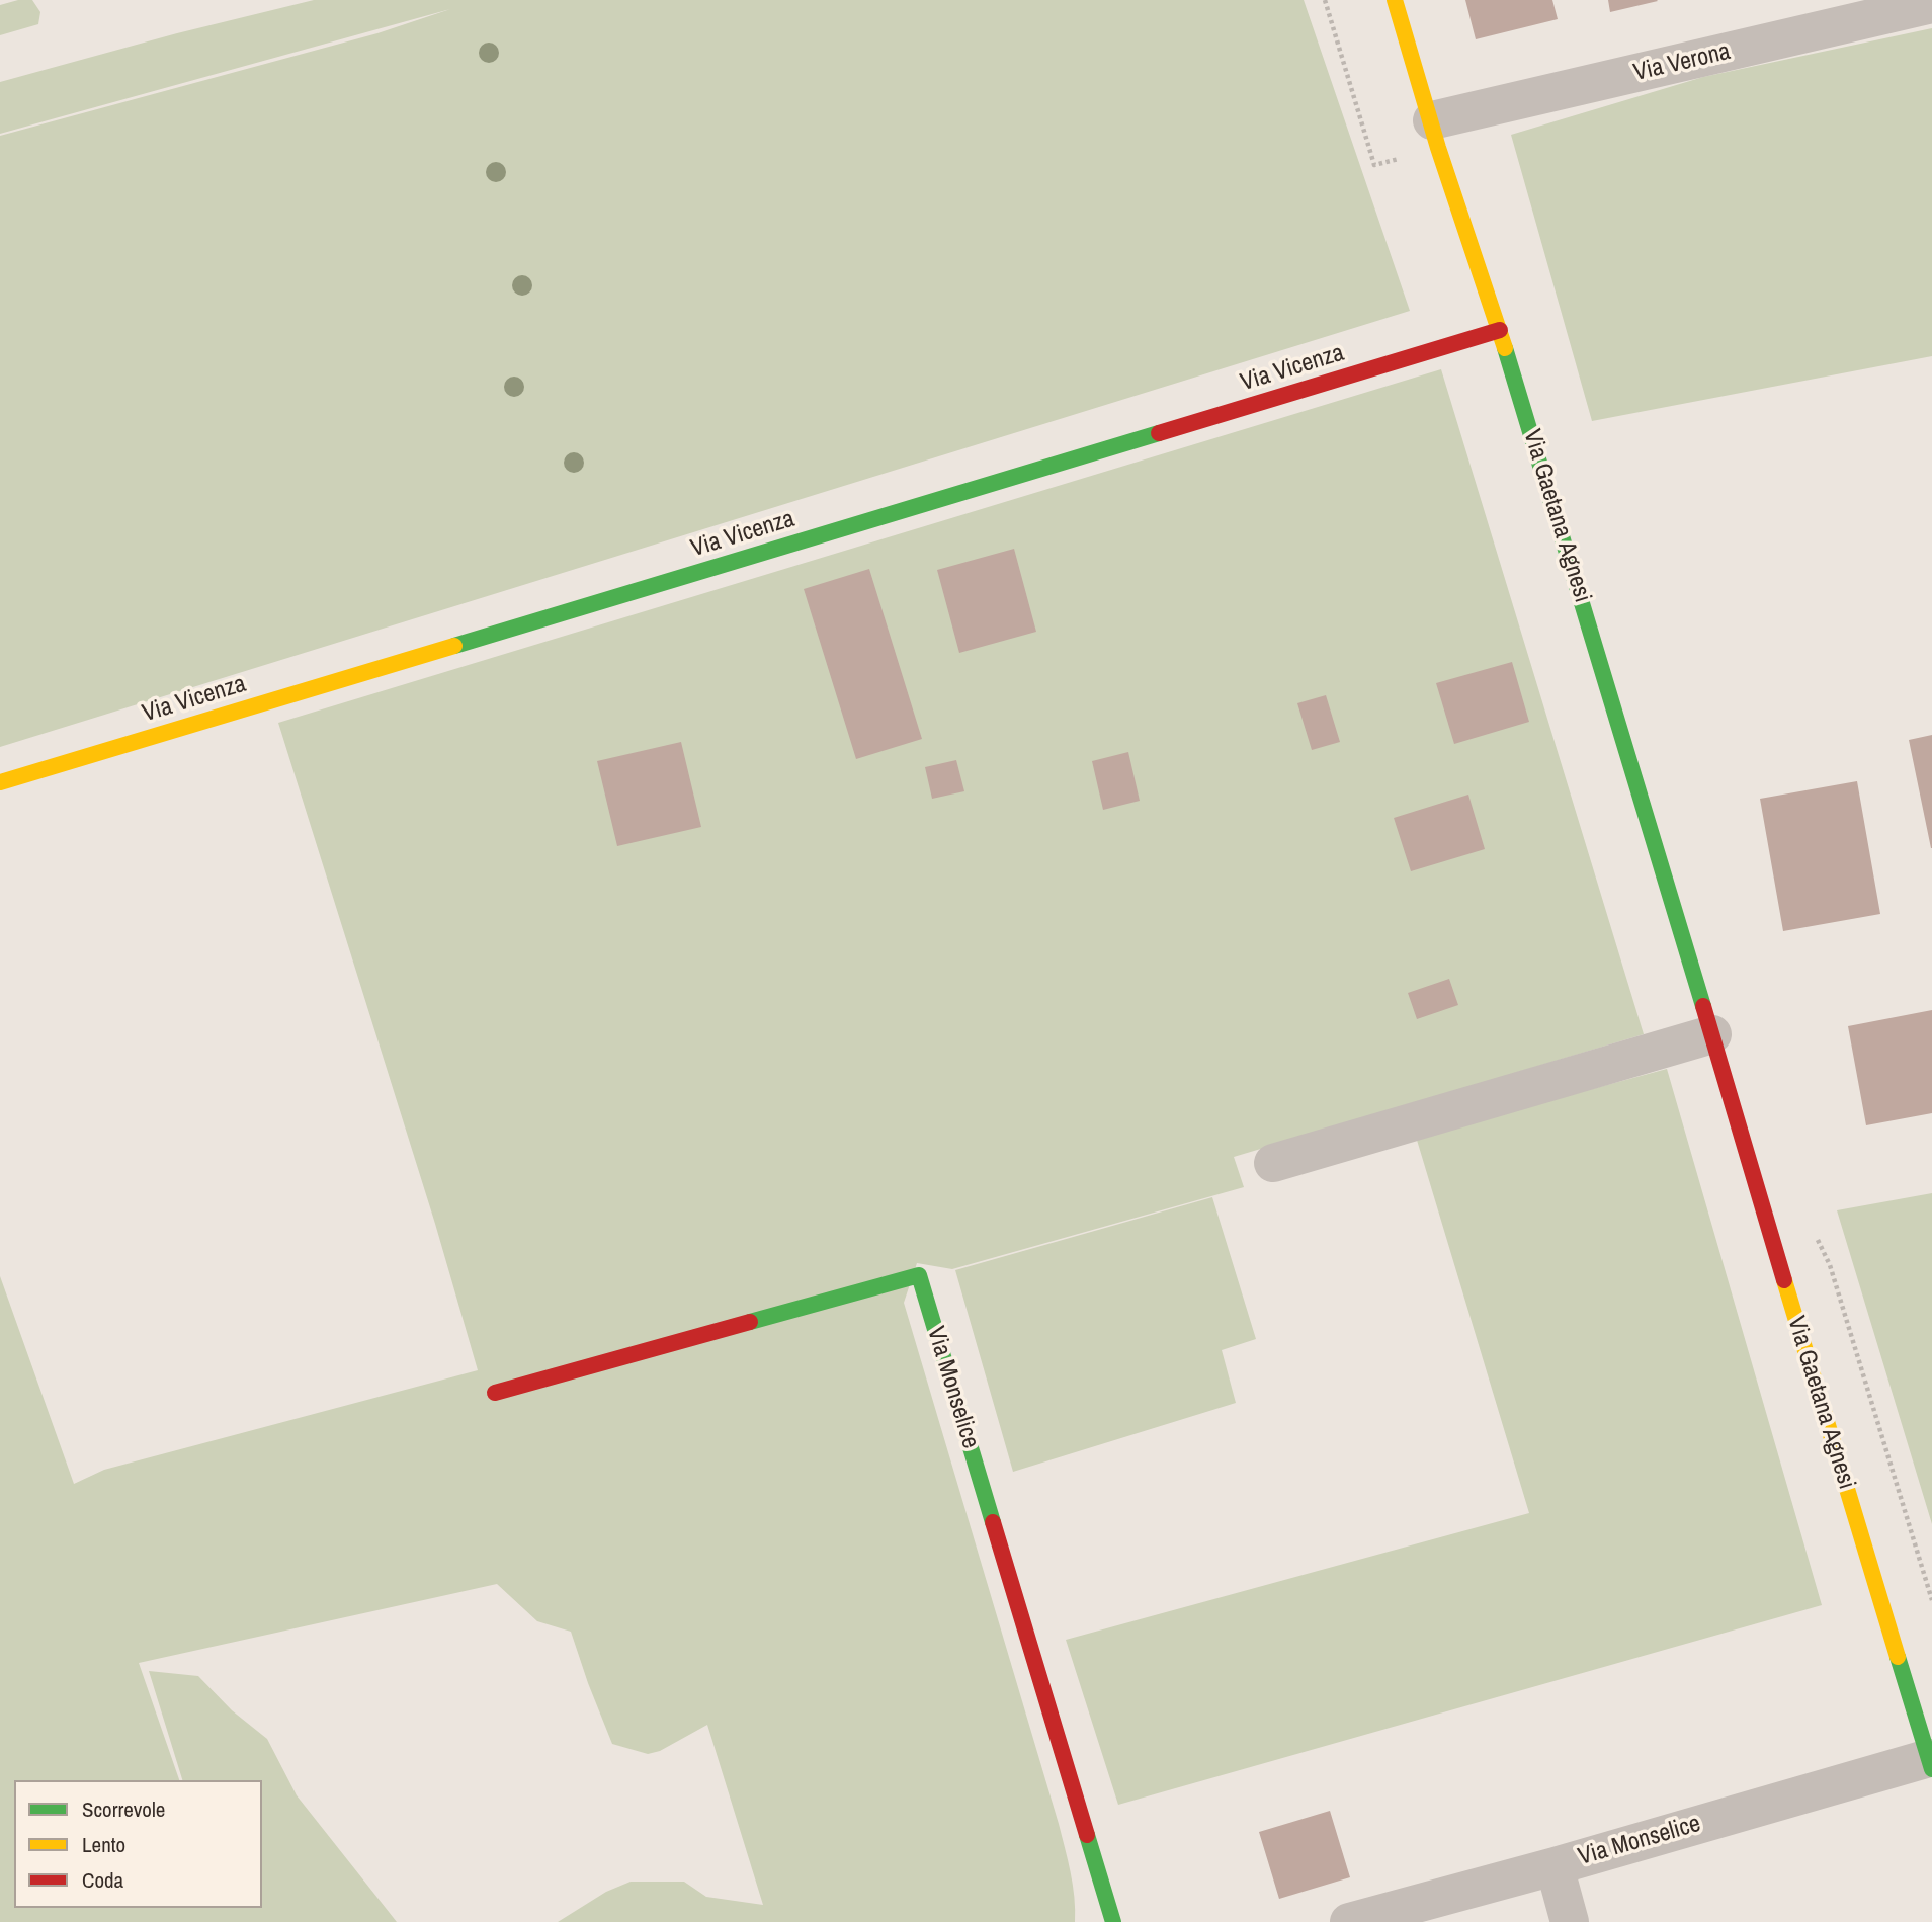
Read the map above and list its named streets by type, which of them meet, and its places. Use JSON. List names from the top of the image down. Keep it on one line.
{"streets":{"street":["Via Verona","Via Vicenza","Via Gaetana Agnesi","Via Monselice"]},"crossings":[["Via Verona","Via Gaetana Agnesi"],["Via Vicenza","Via Gaetana Agnesi"],["Via Gaetana Agnesi","Via Monselice"]],"legend":["Scorrevole","Lento","Coda"]}
